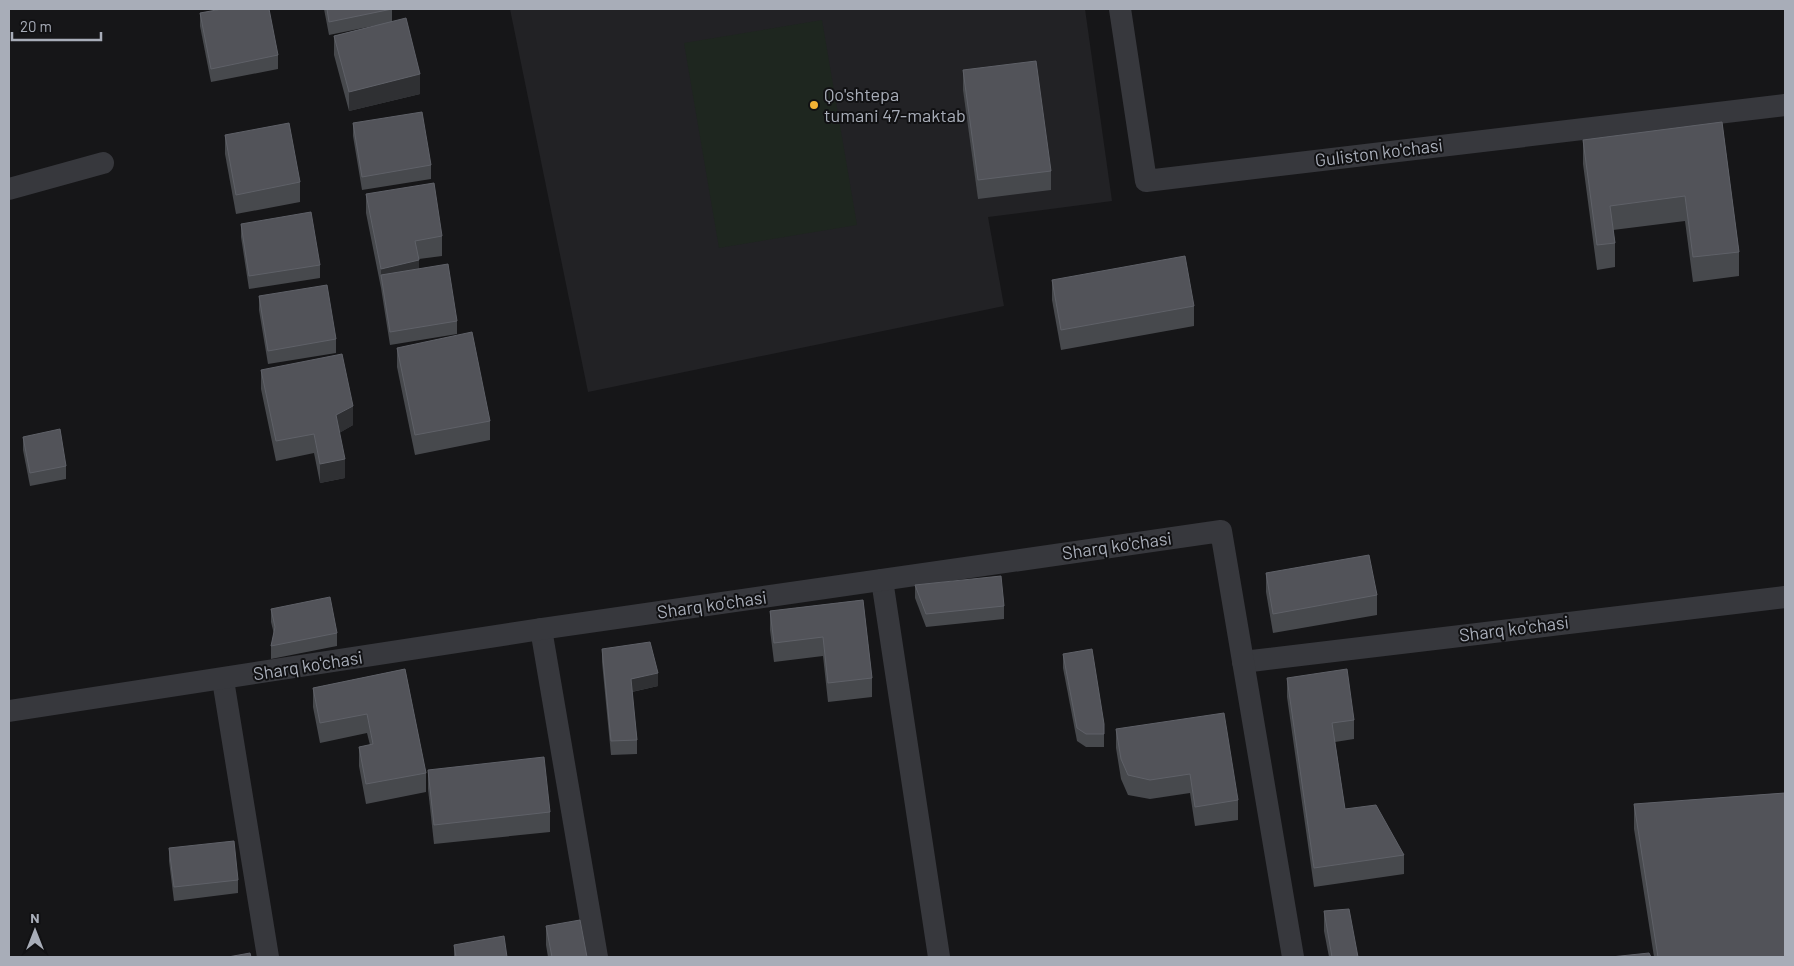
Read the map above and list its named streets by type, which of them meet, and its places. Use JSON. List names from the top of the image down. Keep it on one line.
{"streets":{"street":["Guliston ko'chasi","Sharq ko'chasi"]},"places":["Qo'shtepa tumani 47-maktab"],"scale_bar":"20 m","north":"top"}
